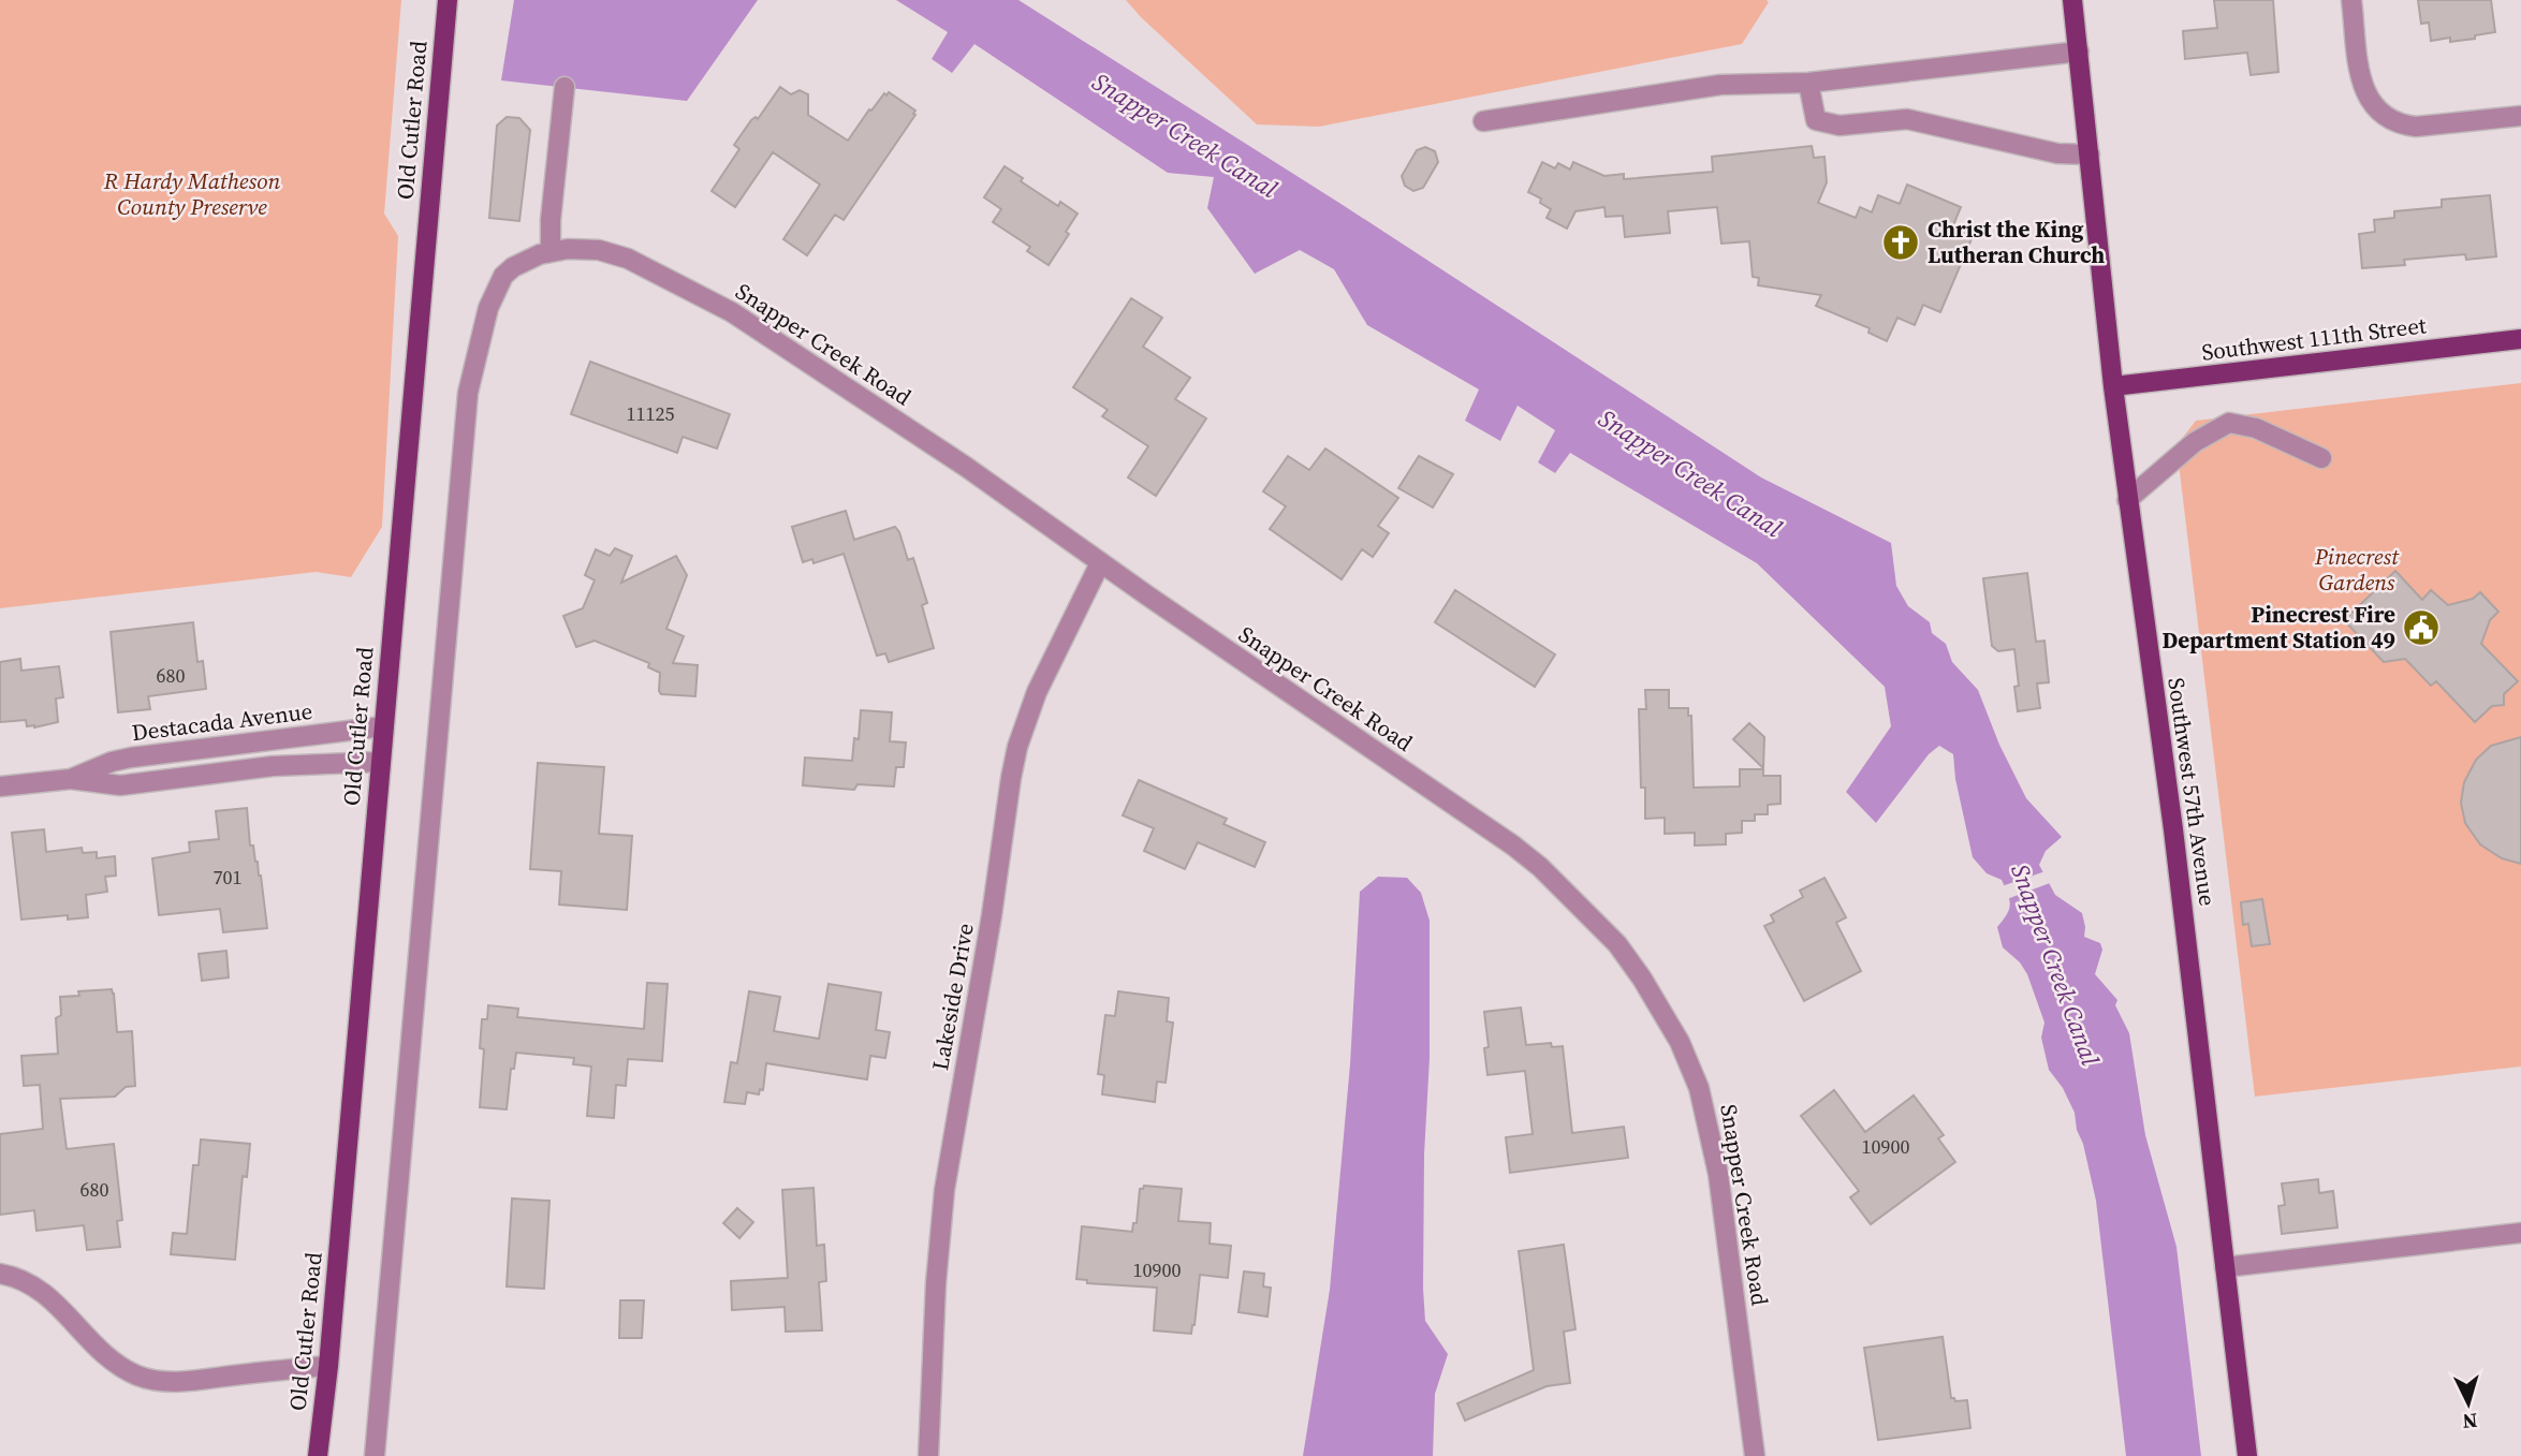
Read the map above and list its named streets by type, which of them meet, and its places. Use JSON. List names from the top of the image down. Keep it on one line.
{"streets":{"main road":["Old Cutler Road","Southwest 111th Street","Southwest 57th Avenue"],"street":["Snapper Creek Road","Destacada Avenue","Lakeside Drive"]},"crossings":[["Old Cutler Road","Destacada Avenue"],["Southwest 111th Street","Southwest 57th Avenue"],["Snapper Creek Road","Lakeside Drive"]],"water":["Snapper Creek Canal"],"parks":["R Hardy Matheson County Preserve","Pinecrest Gardens"],"places":{"church":["Christ the King Lutheran Church"],"public building":["Pinecrest Fire Department Station 49"]},"house_numbers":["11125","680","701","10900","680","10900"],"north":"bottom"}
